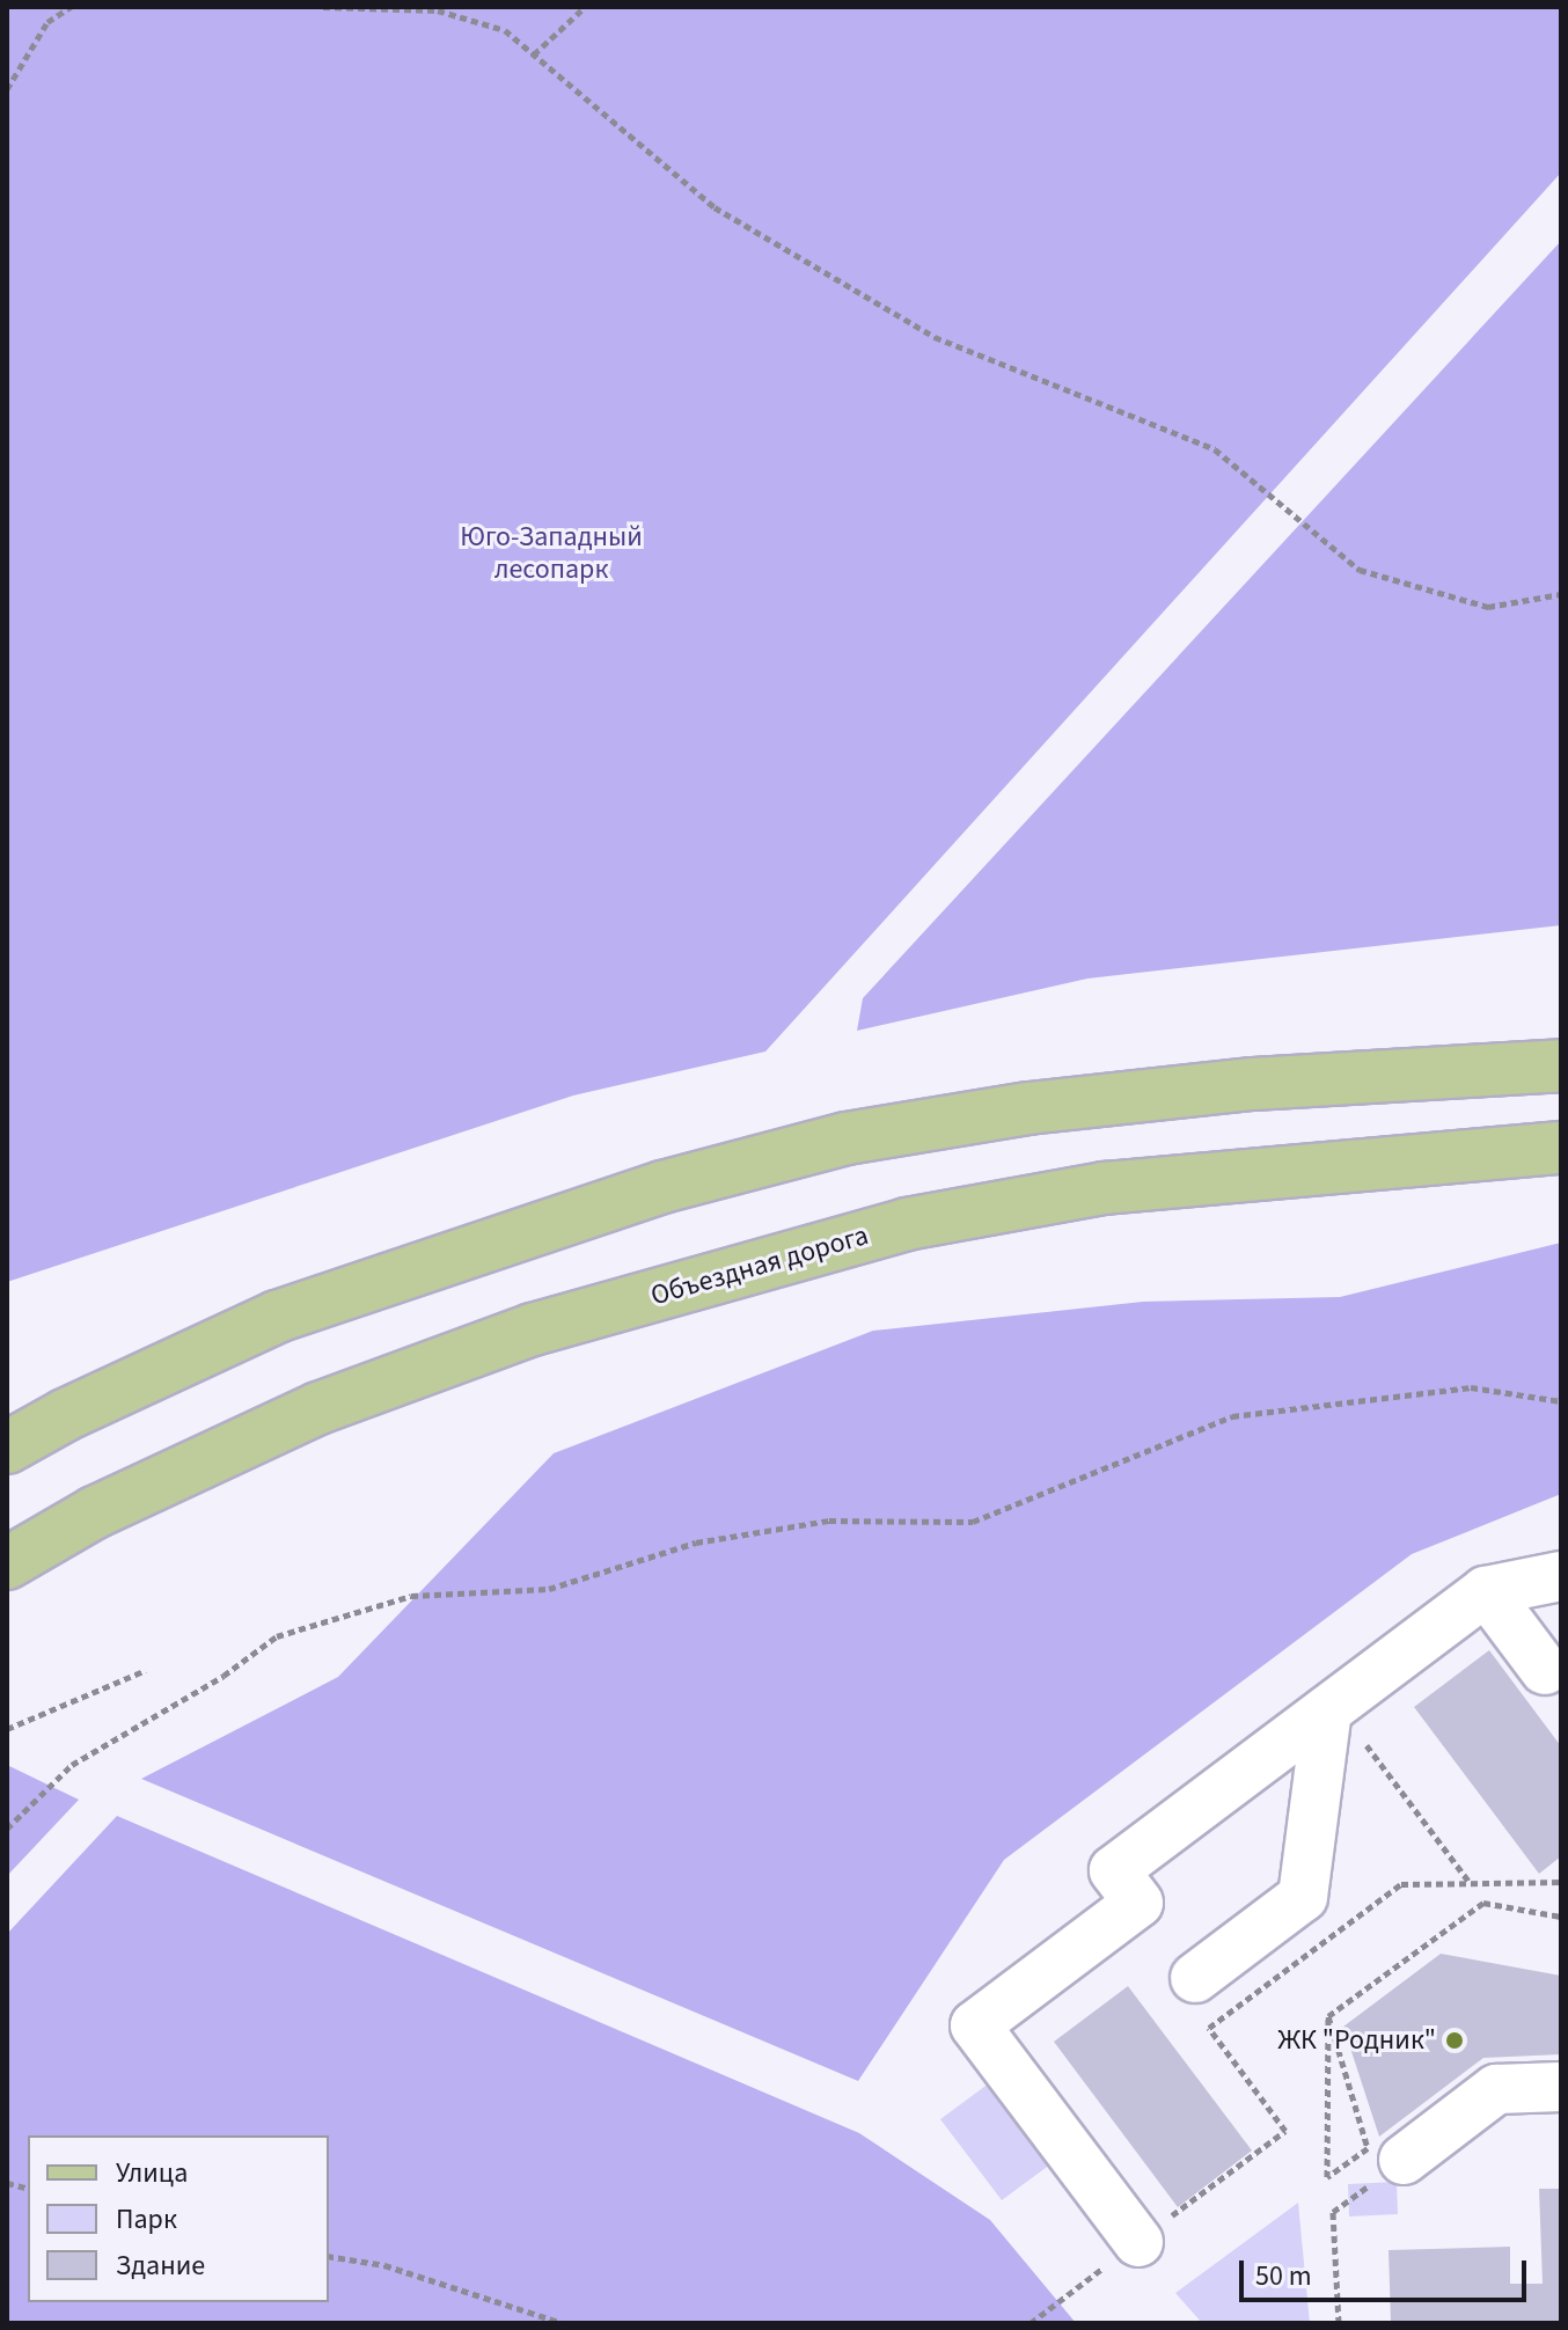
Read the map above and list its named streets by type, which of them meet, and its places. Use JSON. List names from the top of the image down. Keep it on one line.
{"streets":{"main road":["Объездная дорога"]},"parks":["Юго-Западный лесопарк"],"places":["ЖК \"Родник\""],"legend":["Улица","Парк","Здание"],"scale_bar":"50 m"}
